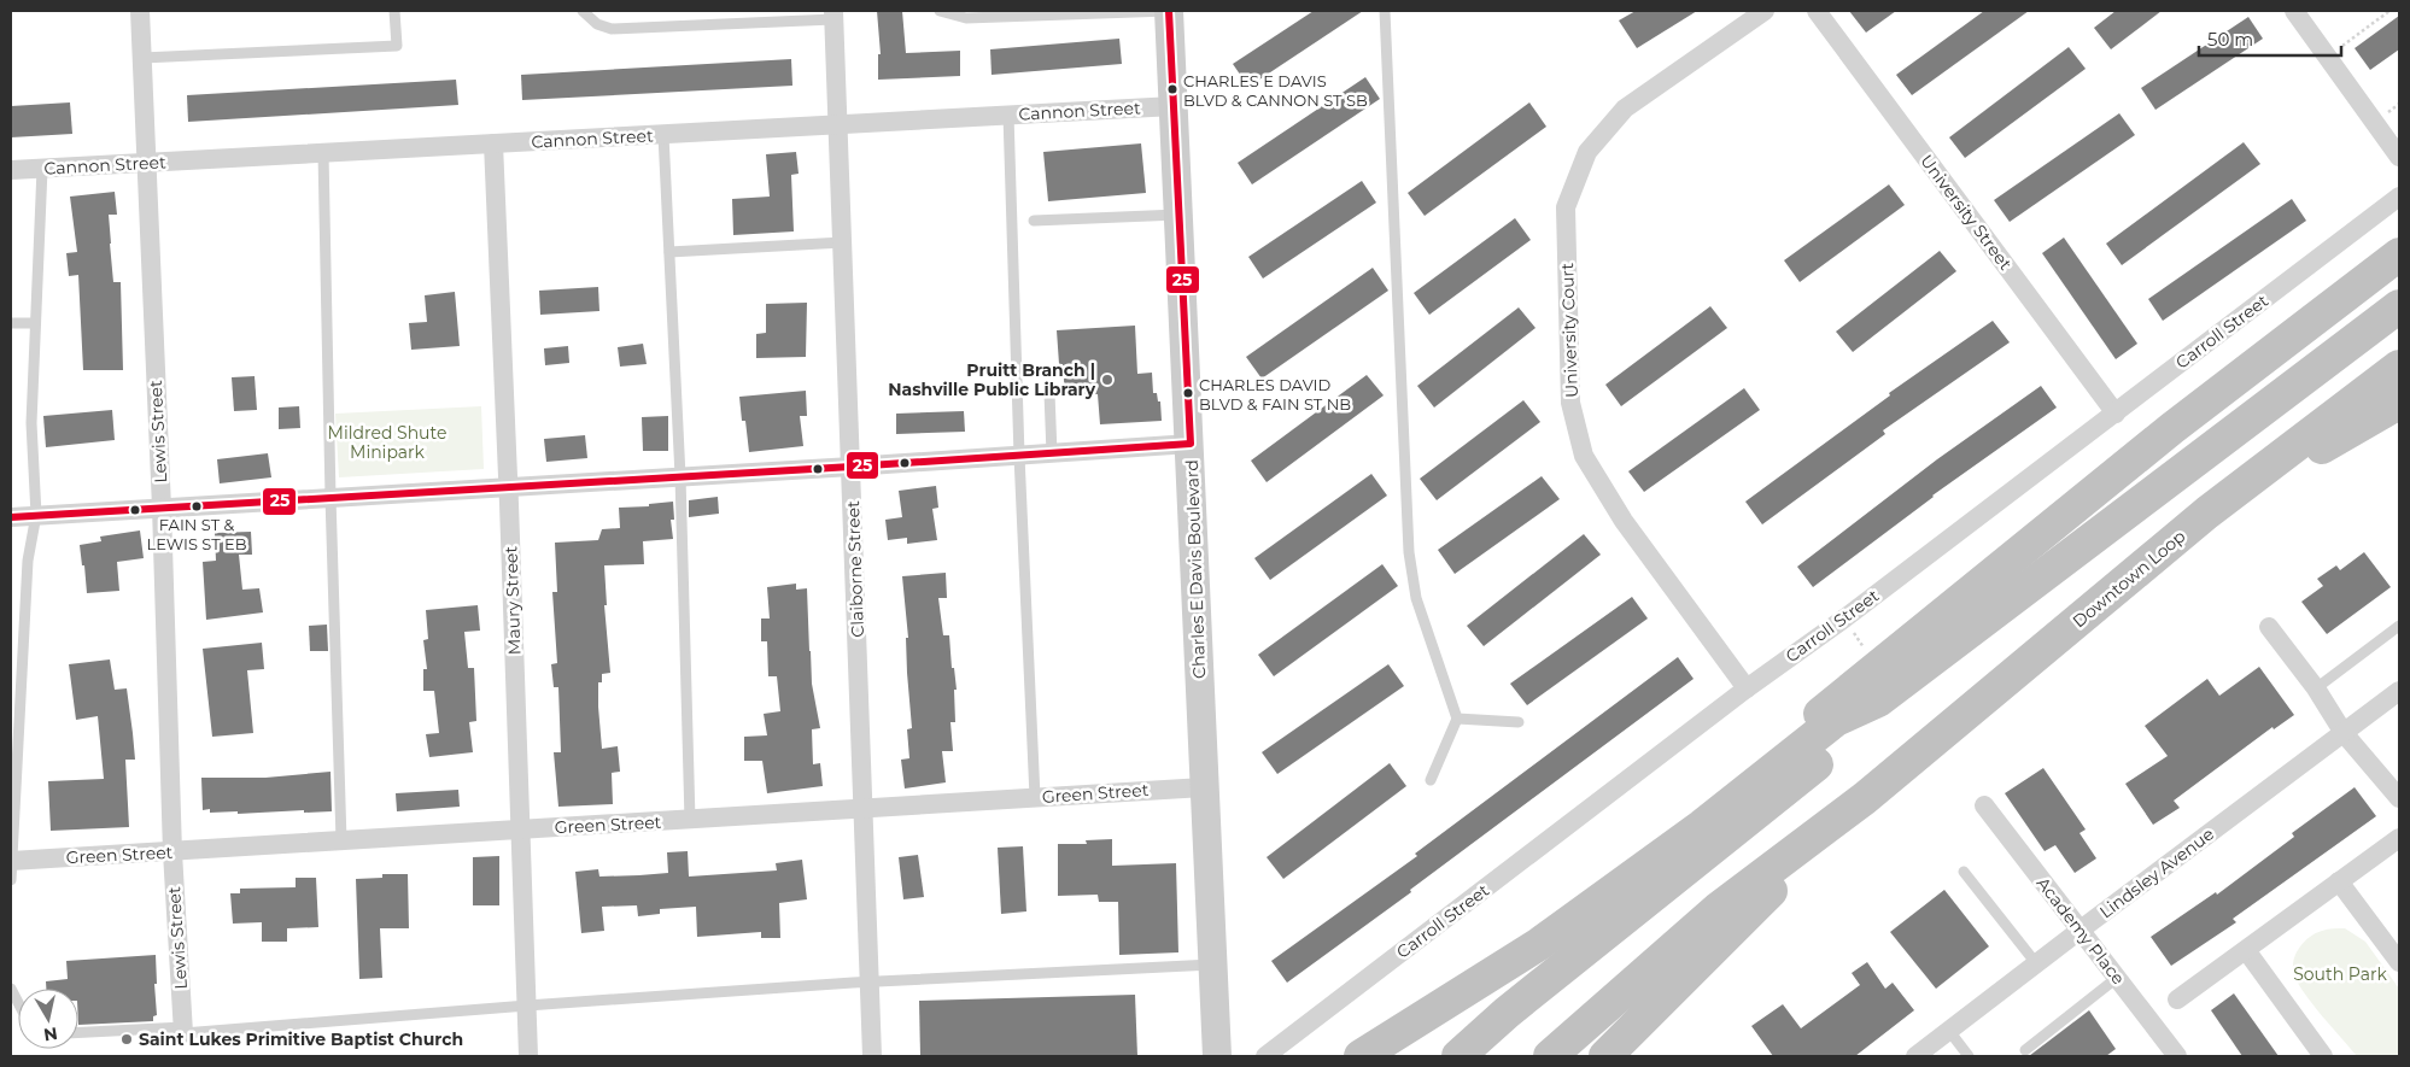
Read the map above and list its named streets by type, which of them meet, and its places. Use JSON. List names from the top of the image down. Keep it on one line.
{"streets":{"highway":["Downtown Loop"],"street":["Cannon Street","University Street","University Court","Carroll Street","Lewis Street","Claiborne Street","Charles E Davis Boulevard","Maury Street","Green Street","Lindsley Avenue","Academy Place"]},"crossings":[["Cannon Street","Lewis Street"],["Cannon Street","Claiborne Street"],["Cannon Street","Charles E Davis Boulevard"],["Cannon Street","Maury Street"],["University Street","Carroll Street"],["University Court","Carroll Street"],["Lewis Street","Green Street"],["Claiborne Street","Green Street"],["Charles E Davis Boulevard","Green Street"],["Maury Street","Green Street"],["Lindsley Avenue","Academy Place"]],"parks":["Mildred Shute Minipark","South Park"],"places":["CHARLES E DAVIS BLVD & CANNON ST SB","Pruitt Branch | Nashville Public Library","CHARLES DAVID BLVD & FAIN ST NB","FAIN ST & LEWIS ST EB","Saint Lukes Primitive Baptist Church"],"lines":["transit line 25"],"scale_bar":"50 m","north":"bottom"}
